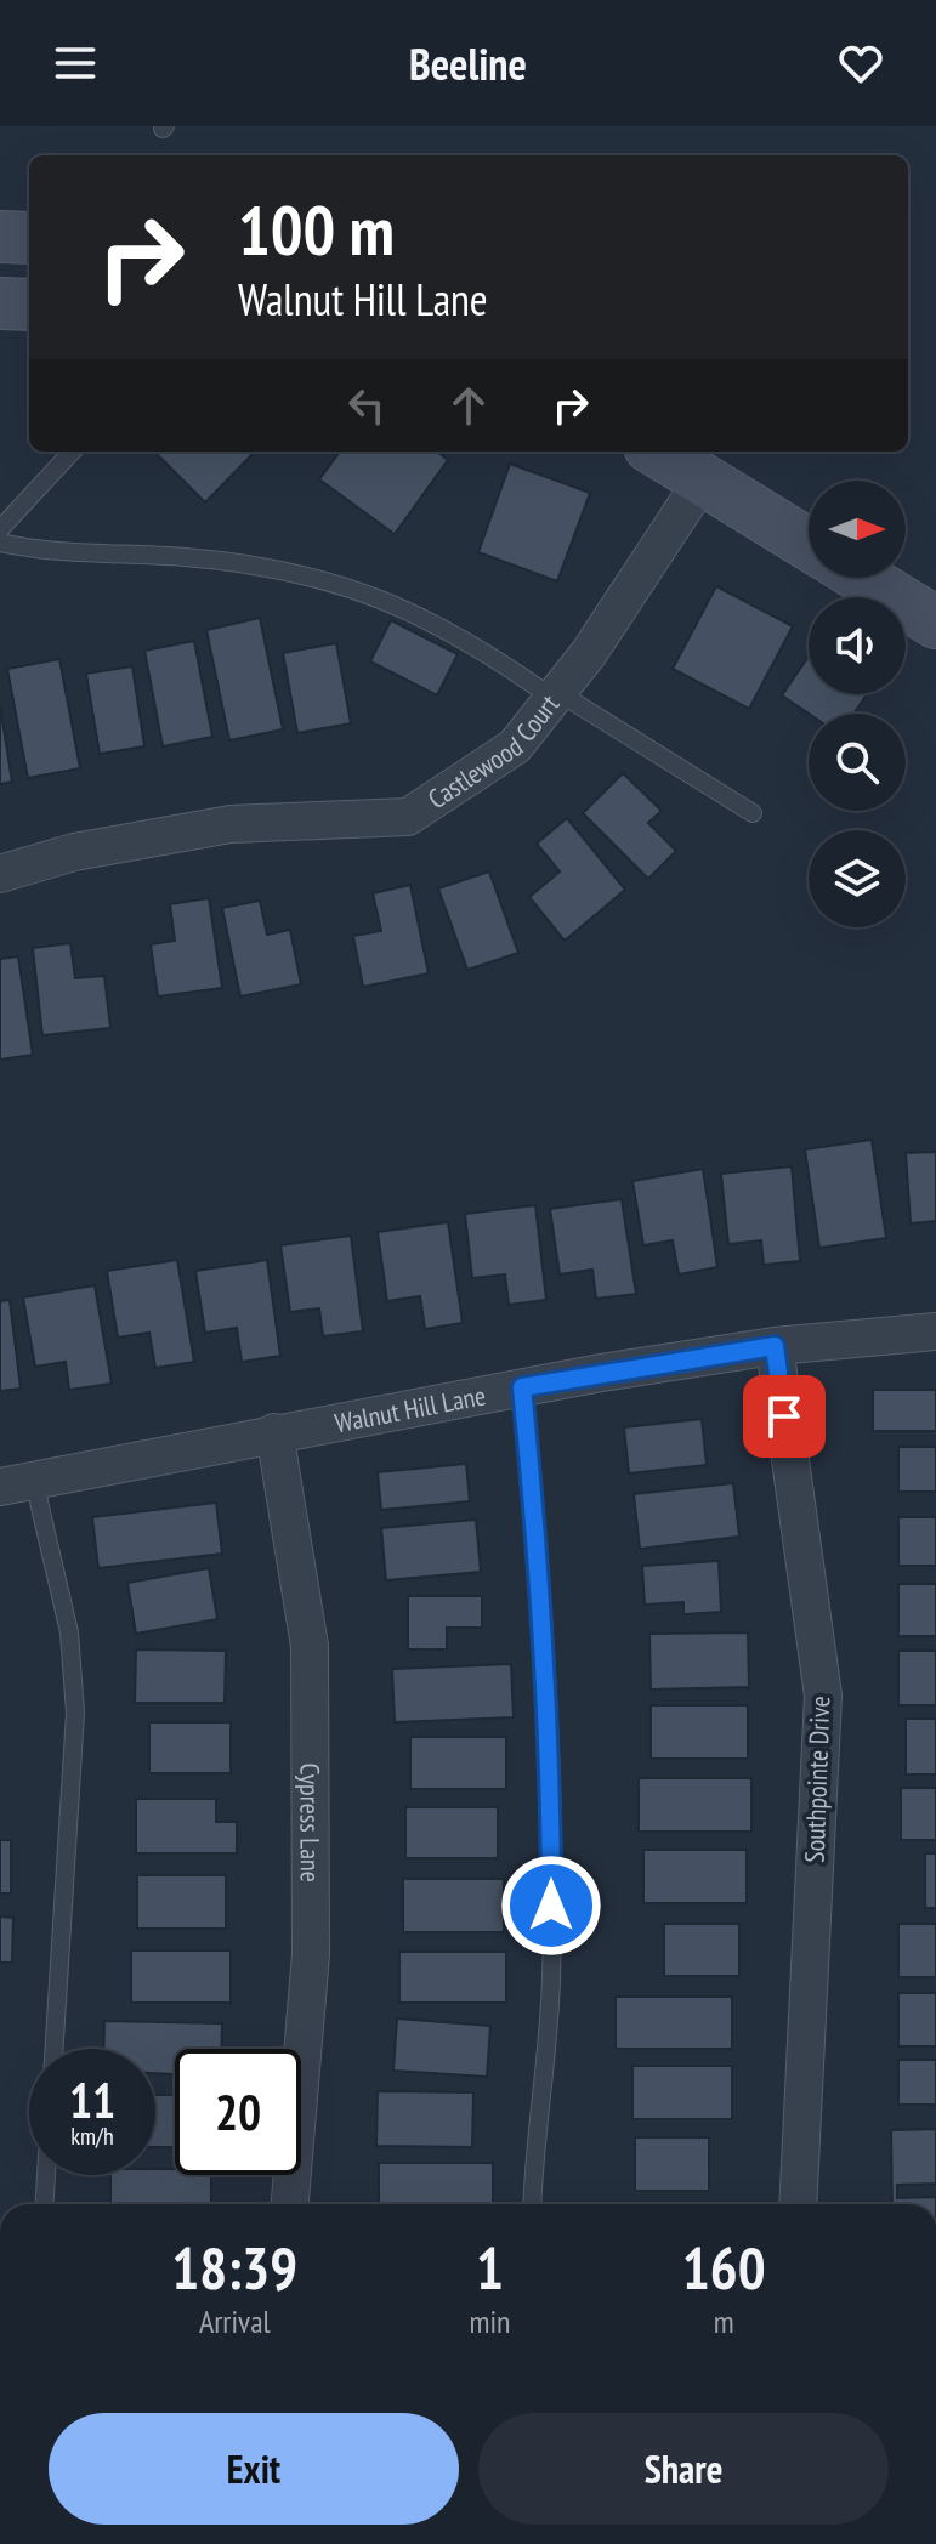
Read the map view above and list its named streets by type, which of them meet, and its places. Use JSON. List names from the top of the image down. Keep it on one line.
{"streets":{"street":["Castlewood Court","Walnut Hill Lane","Southpointe Drive","Cypress Lane"]},"crossings":[["Walnut Hill Lane","Southpointe Drive"],["Walnut Hill Lane","Cypress Lane"]],"north":"right","page":{"header":"Beeline","turn":["100 m","Walnut Hill Lane"],"speed":"11 km/h","limit":"20","eta":["18:39","Arrival","1","min","160","m"],"buttons":["Exit","Share"]}}
